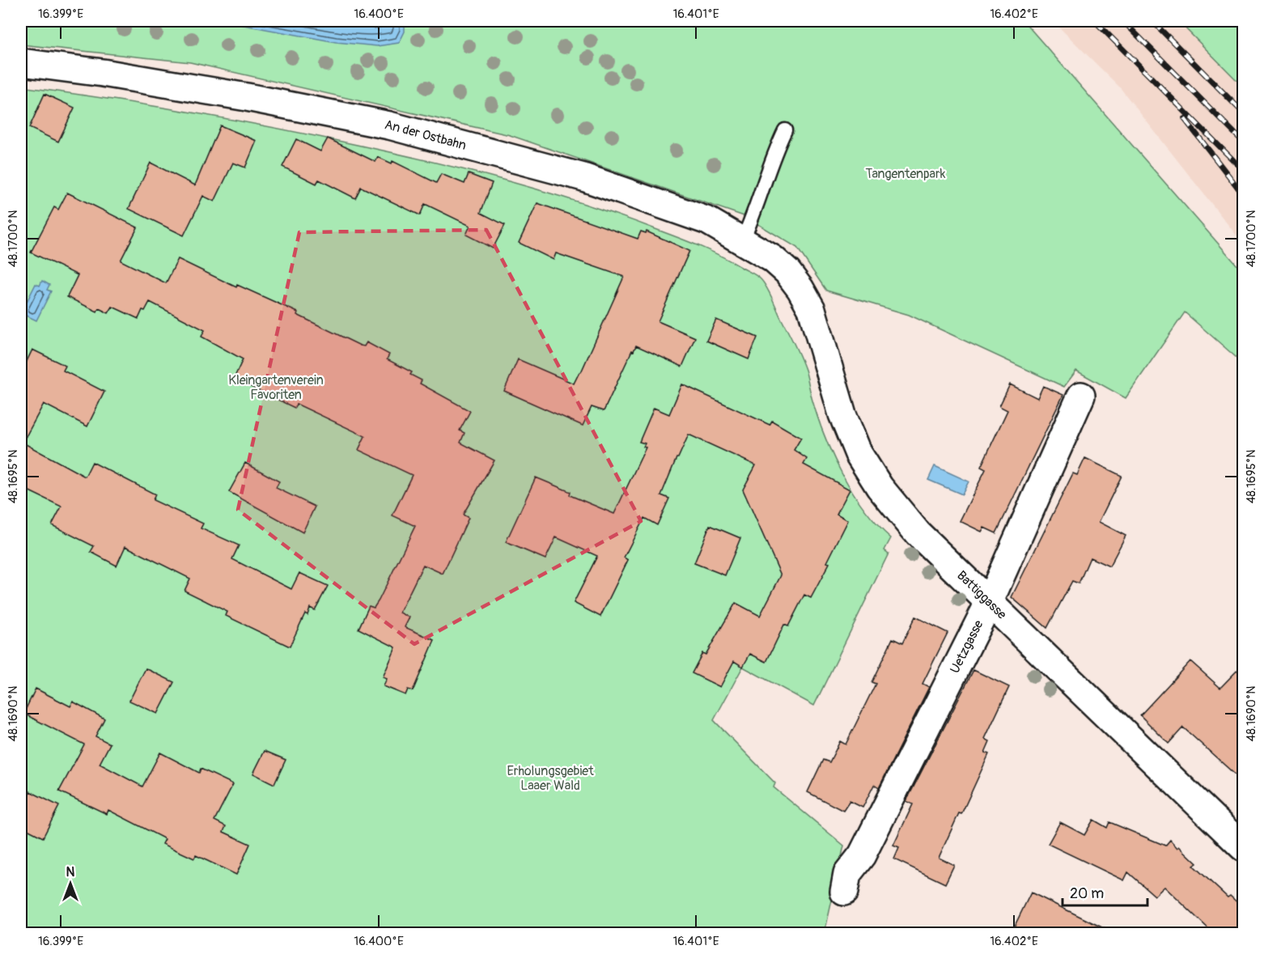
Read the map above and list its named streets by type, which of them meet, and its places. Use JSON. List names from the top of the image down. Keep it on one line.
{"streets":{"street":["An der Ostbahn","Battiggasse","Uetzgasse"]},"crossings":[["An der Ostbahn","Battiggasse"],["Battiggasse","Uetzgasse"]],"parks":["Tangentenpark","Kleingartenverein Favoriten","Erholungsgebiet Laaer Wald"],"scale_bar":"20 m","north":"top","coordinates":["16.399°E","16.400°E","16.401°E","16.402°E","48.1700°N","48.1695°N","48.1690°N"]}
